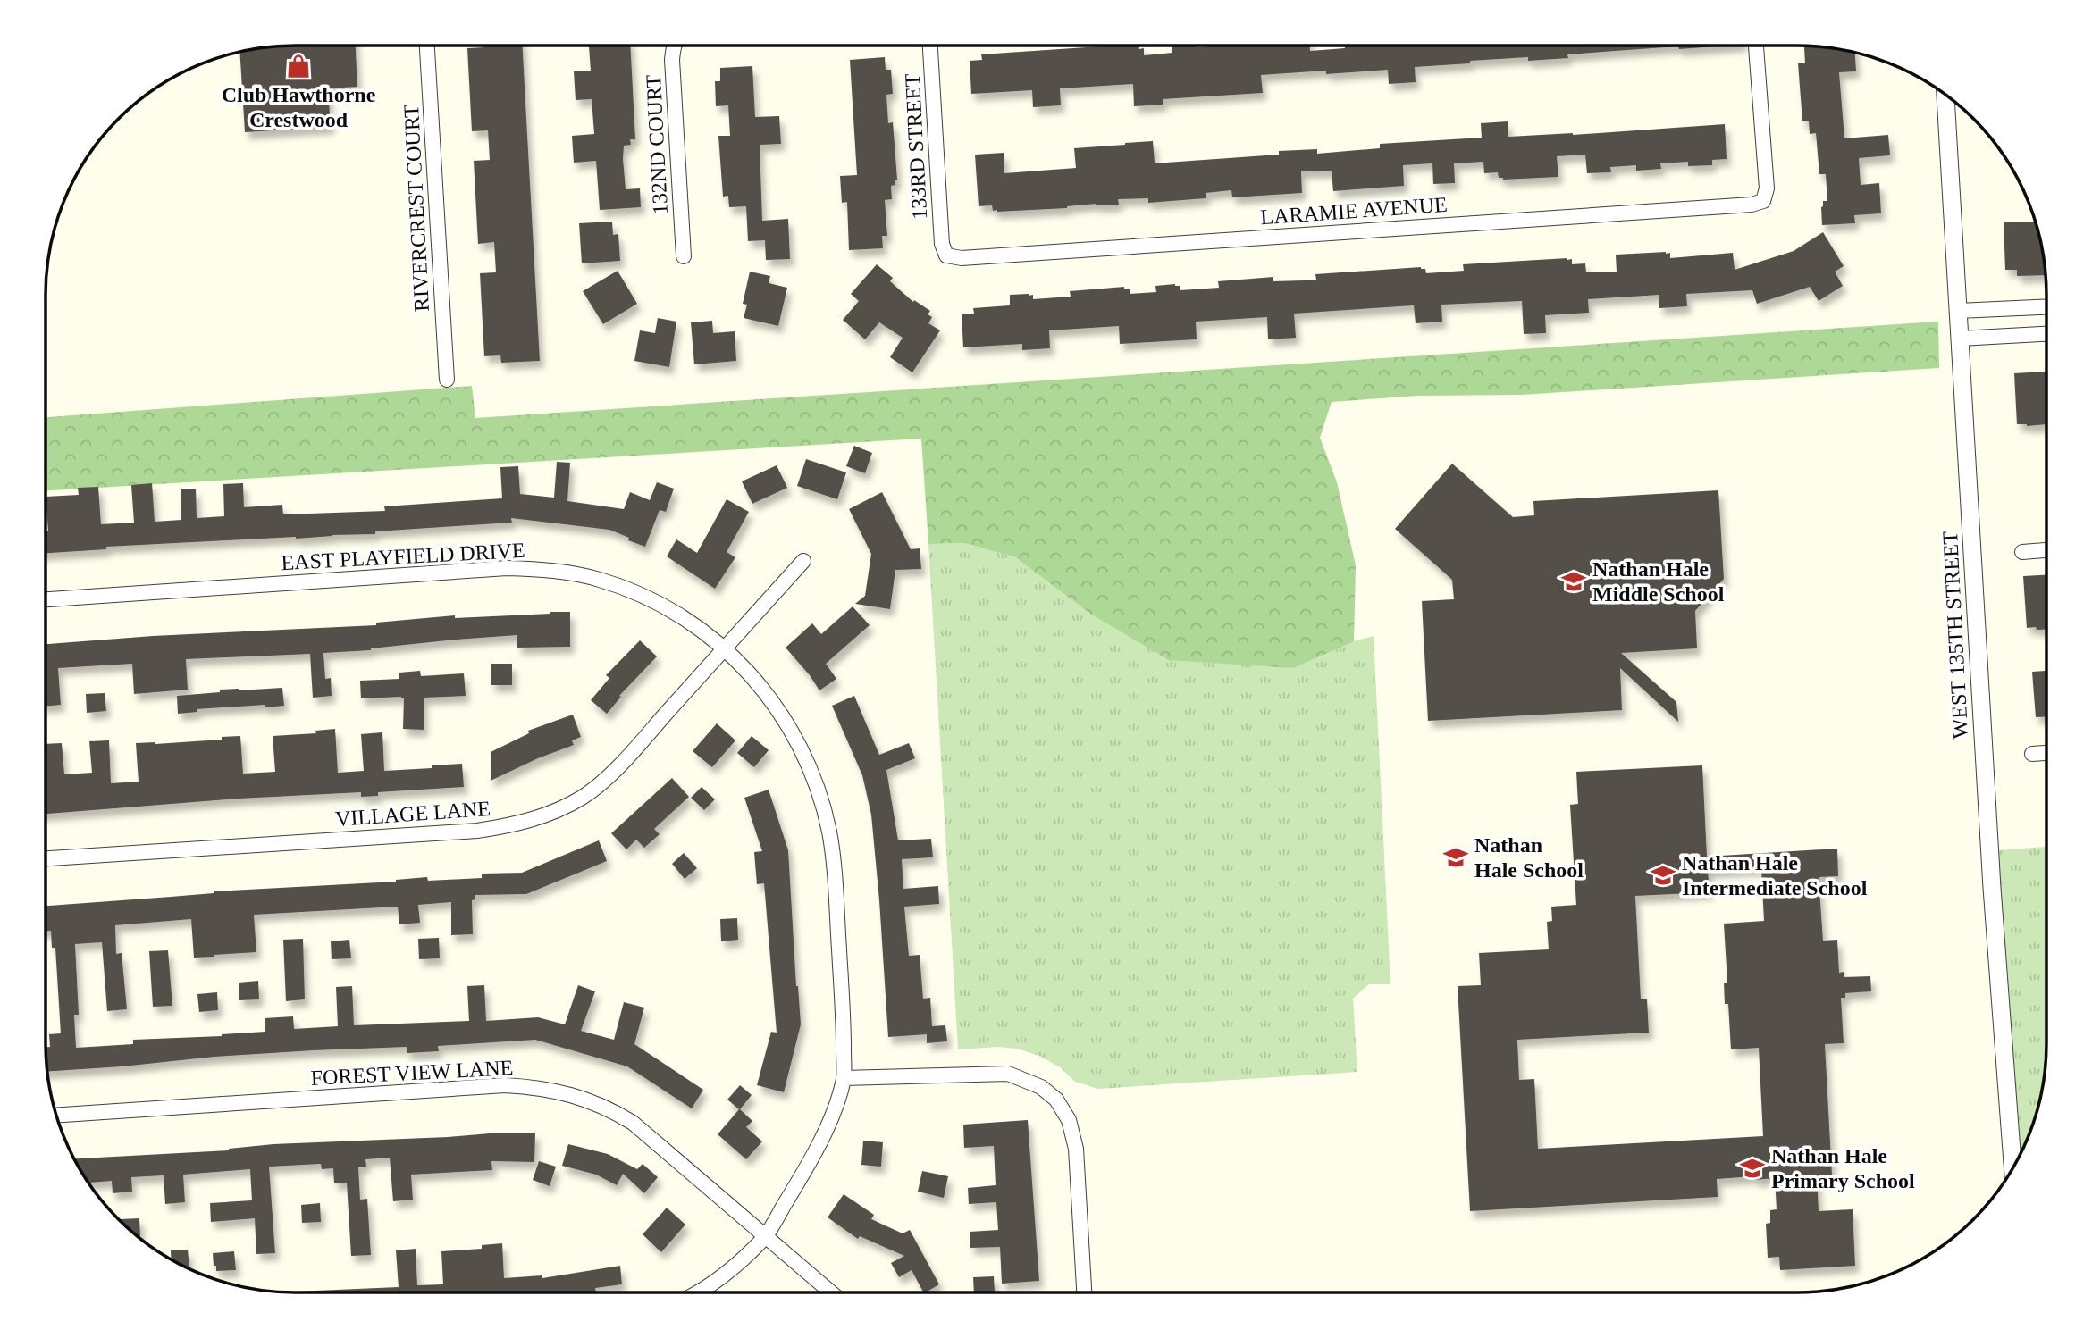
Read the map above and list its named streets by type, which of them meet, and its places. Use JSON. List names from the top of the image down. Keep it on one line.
{"streets":{"street":["132ND COURT","133RD STREET","RIVERCREST COURT","LARAMIE AVENUE","EAST PLAYFIELD DRIVE","WEST 135TH STREET","VILLAGE LANE","FOREST VIEW LANE"]},"crossings":[["133RD STREET","LARAMIE AVENUE"],["EAST PLAYFIELD DRIVE","VILLAGE LANE"],["EAST PLAYFIELD DRIVE","FOREST VIEW LANE"]],"places":{"shop":["Club Hawthorne Crestwood"],"school or university":["Nathan Hale Middle School","Nathan Hale School","Nathan Hale Intermediate School","Nathan Hale Primary School"]}}
